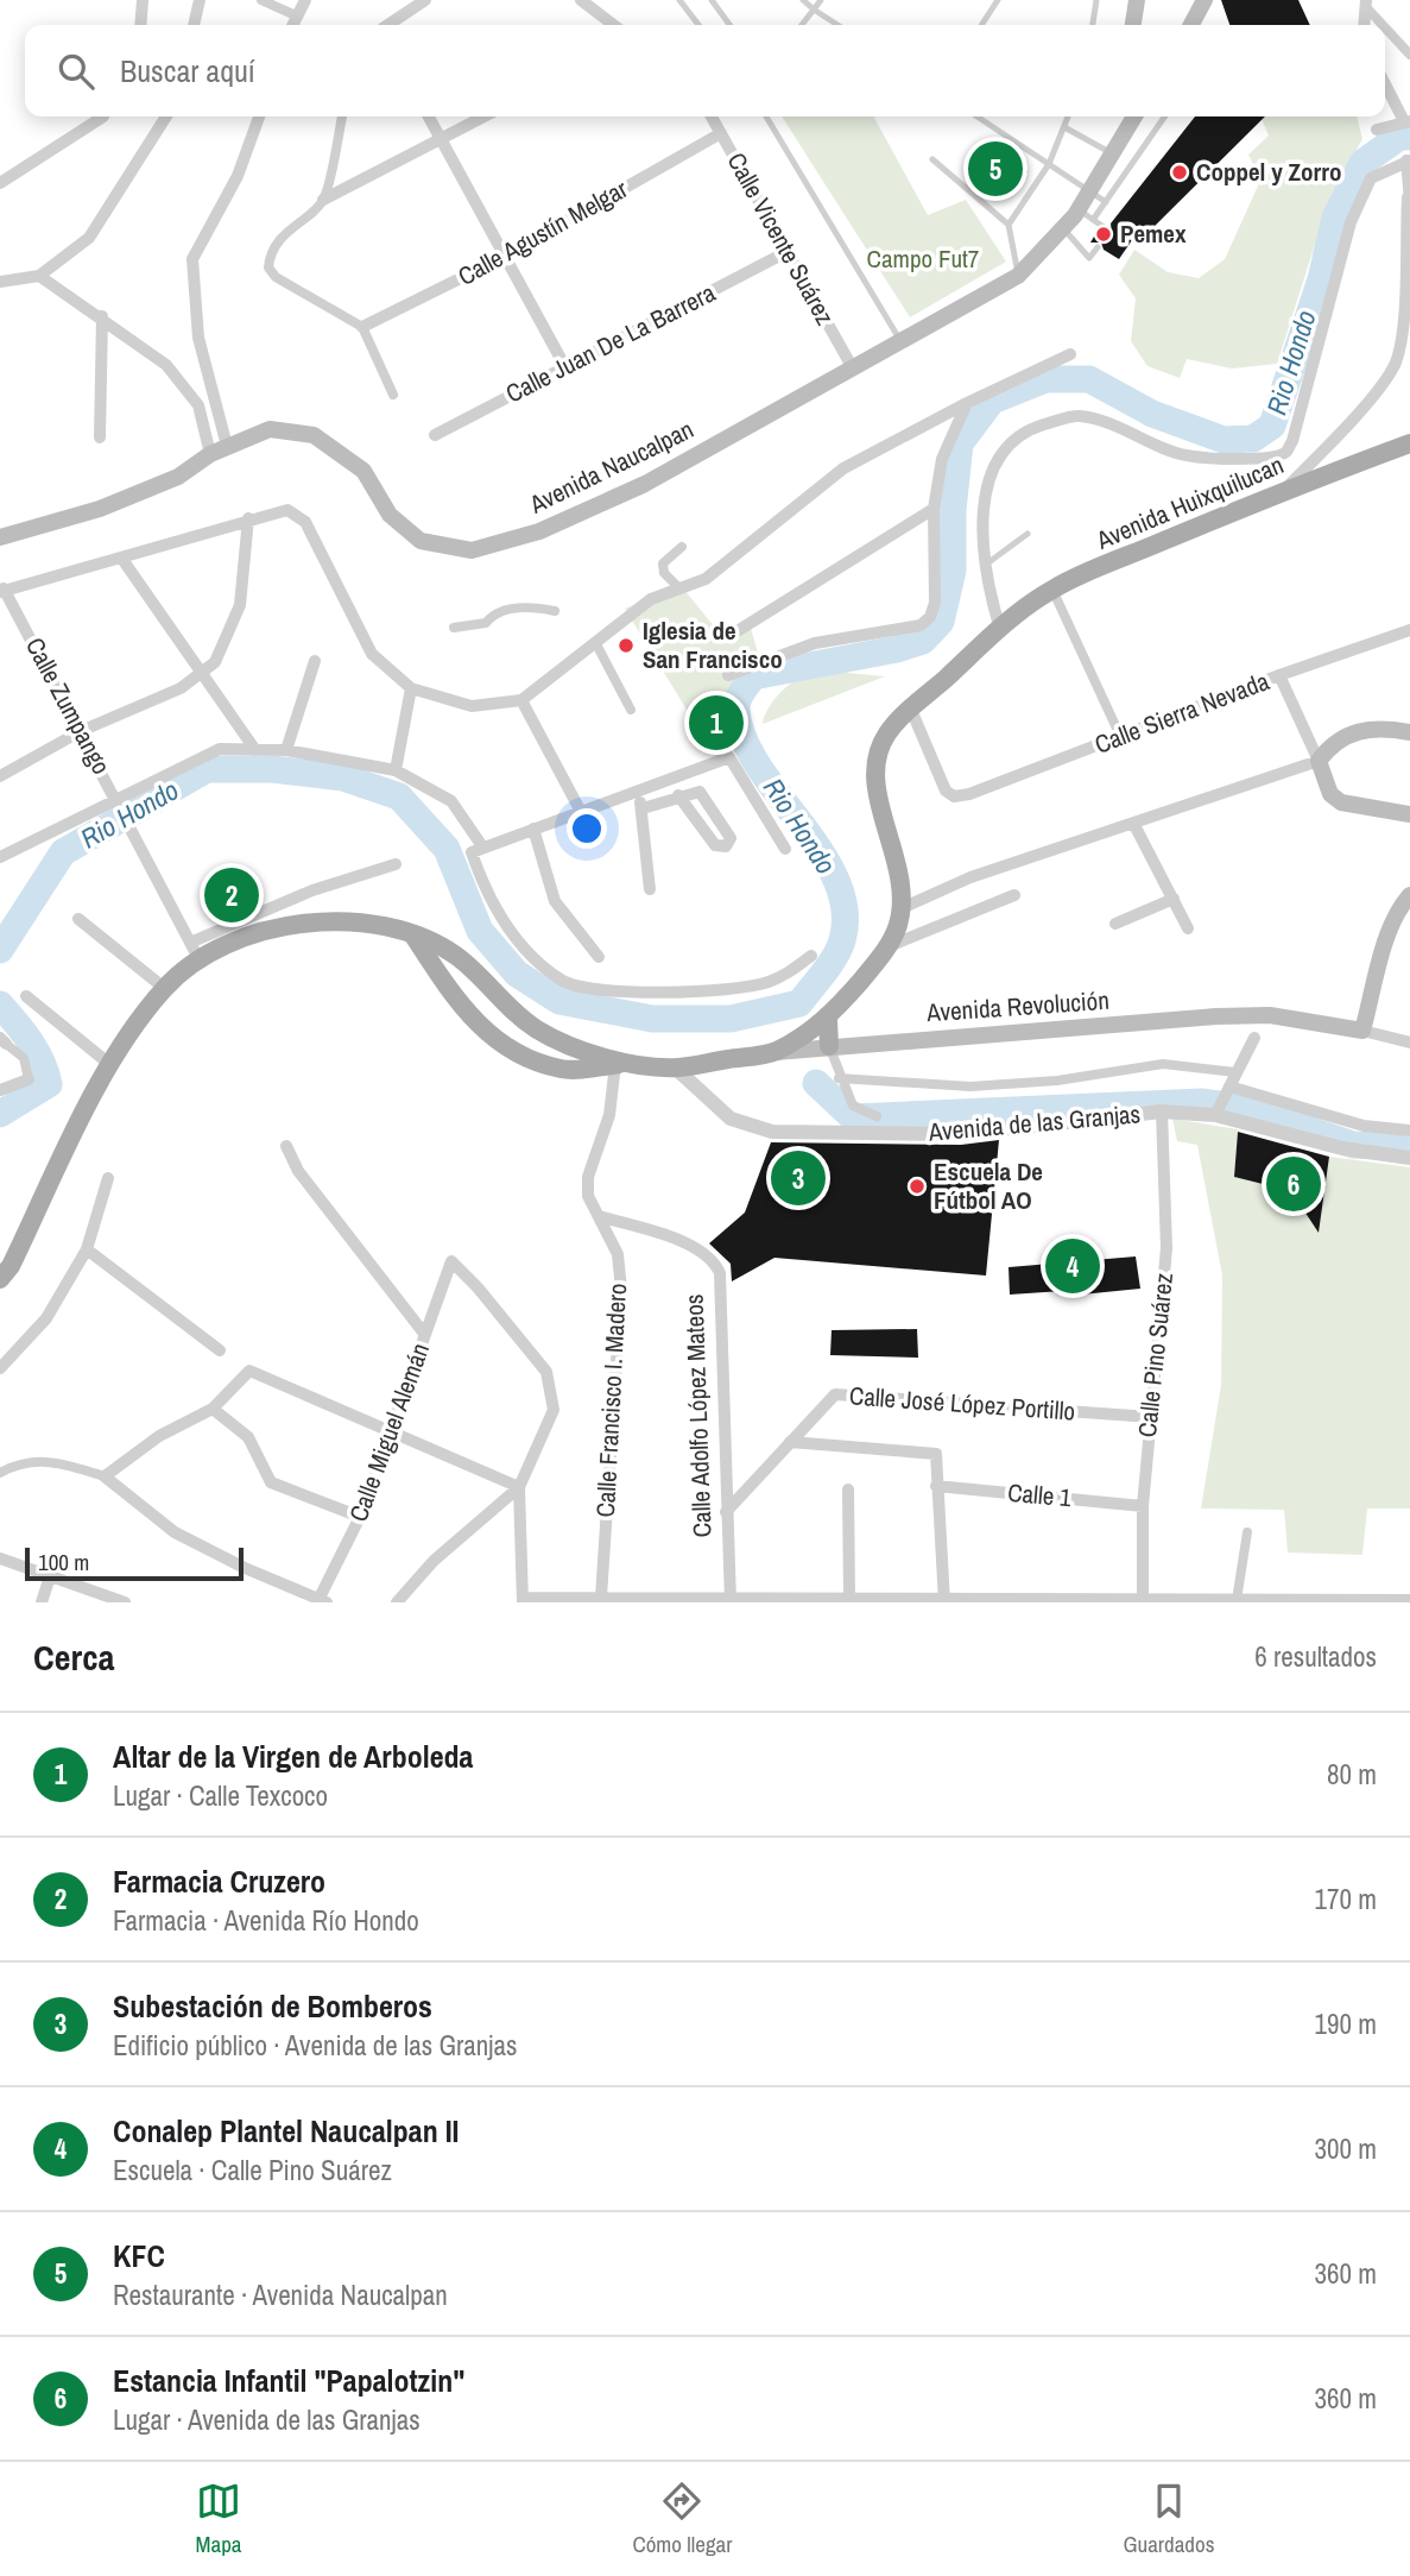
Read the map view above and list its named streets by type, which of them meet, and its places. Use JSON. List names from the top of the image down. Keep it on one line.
{"streets":{"main road":["Avenida Naucalpan","Avenida Huixquilucan","Avenida Revolución"],"street":["Calle Agustín Melgar","Calle Vicente Suárez","Calle Juan De La Barrera","Calle Zumpango","Calle Sierra Nevada","Avenida de las Granjas","Calle Pino Suárez","Calle Francisco I. Madero","Calle José López Portillo","Calle Adolfo López Mateos","Calle Miguel Alemán","Calle 1"]},"crossings":[["Calle Agustín Melgar","Calle Vicente Suárez"],["Calle Vicente Suárez","Calle Juan De La Barrera"],["Calle Vicente Suárez","Avenida Naucalpan"],["Avenida Huixquilucan","Calle Sierra Nevada"],["Avenida Revolución","Avenida de las Granjas"],["Avenida Revolución","Calle Francisco I. Madero"],["Avenida de las Granjas","Calle Pino Suárez"],["Calle Pino Suárez","Calle José López Portillo"],["Calle Pino Suárez","Calle 1"],["Calle Francisco I. Madero","Calle Adolfo López Mateos"],["Calle José López Portillo","Calle Adolfo López Mateos"]],"water":["Rio Hondo"],"parks":["Campo Fut7"],"places":["Coppel y Zorro","Pemex","Iglesia de San Francisco","Escuela De Fútbol AO"],"scale_bar":"100 m","page":{"search":"Buscar aquí","pins":["5","1","2","3","6","4"],"scale":"100 m","heading":["Cerca","6 resultados"],"list":[{"mark":"1","name":"Altar de la Virgen de Arboleda","note":"Lugar · Calle Texcoco","value":"80 m"},{"mark":"2","name":"Farmacia Cruzero","note":"Farmacia · Avenida Río Hondo","value":"170 m"},{"mark":"3","name":"Subestación de Bomberos","note":"Edificio público · Avenida de las Granjas","value":"190 m"},{"mark":"4","name":"Conalep Plantel Naucalpan II","note":"Escuela · Calle Pino Suárez","value":"300 m"},{"mark":"5","name":"KFC","note":"Restaurante · Avenida Naucalpan","value":"360 m"},{"mark":"6","name":"Estancia Infantil \"Papalotzin\"","note":"Lugar · Avenida de las Granjas","value":"360 m"}],"nav":["Mapa","Cómo llegar","Guardados"]}}
